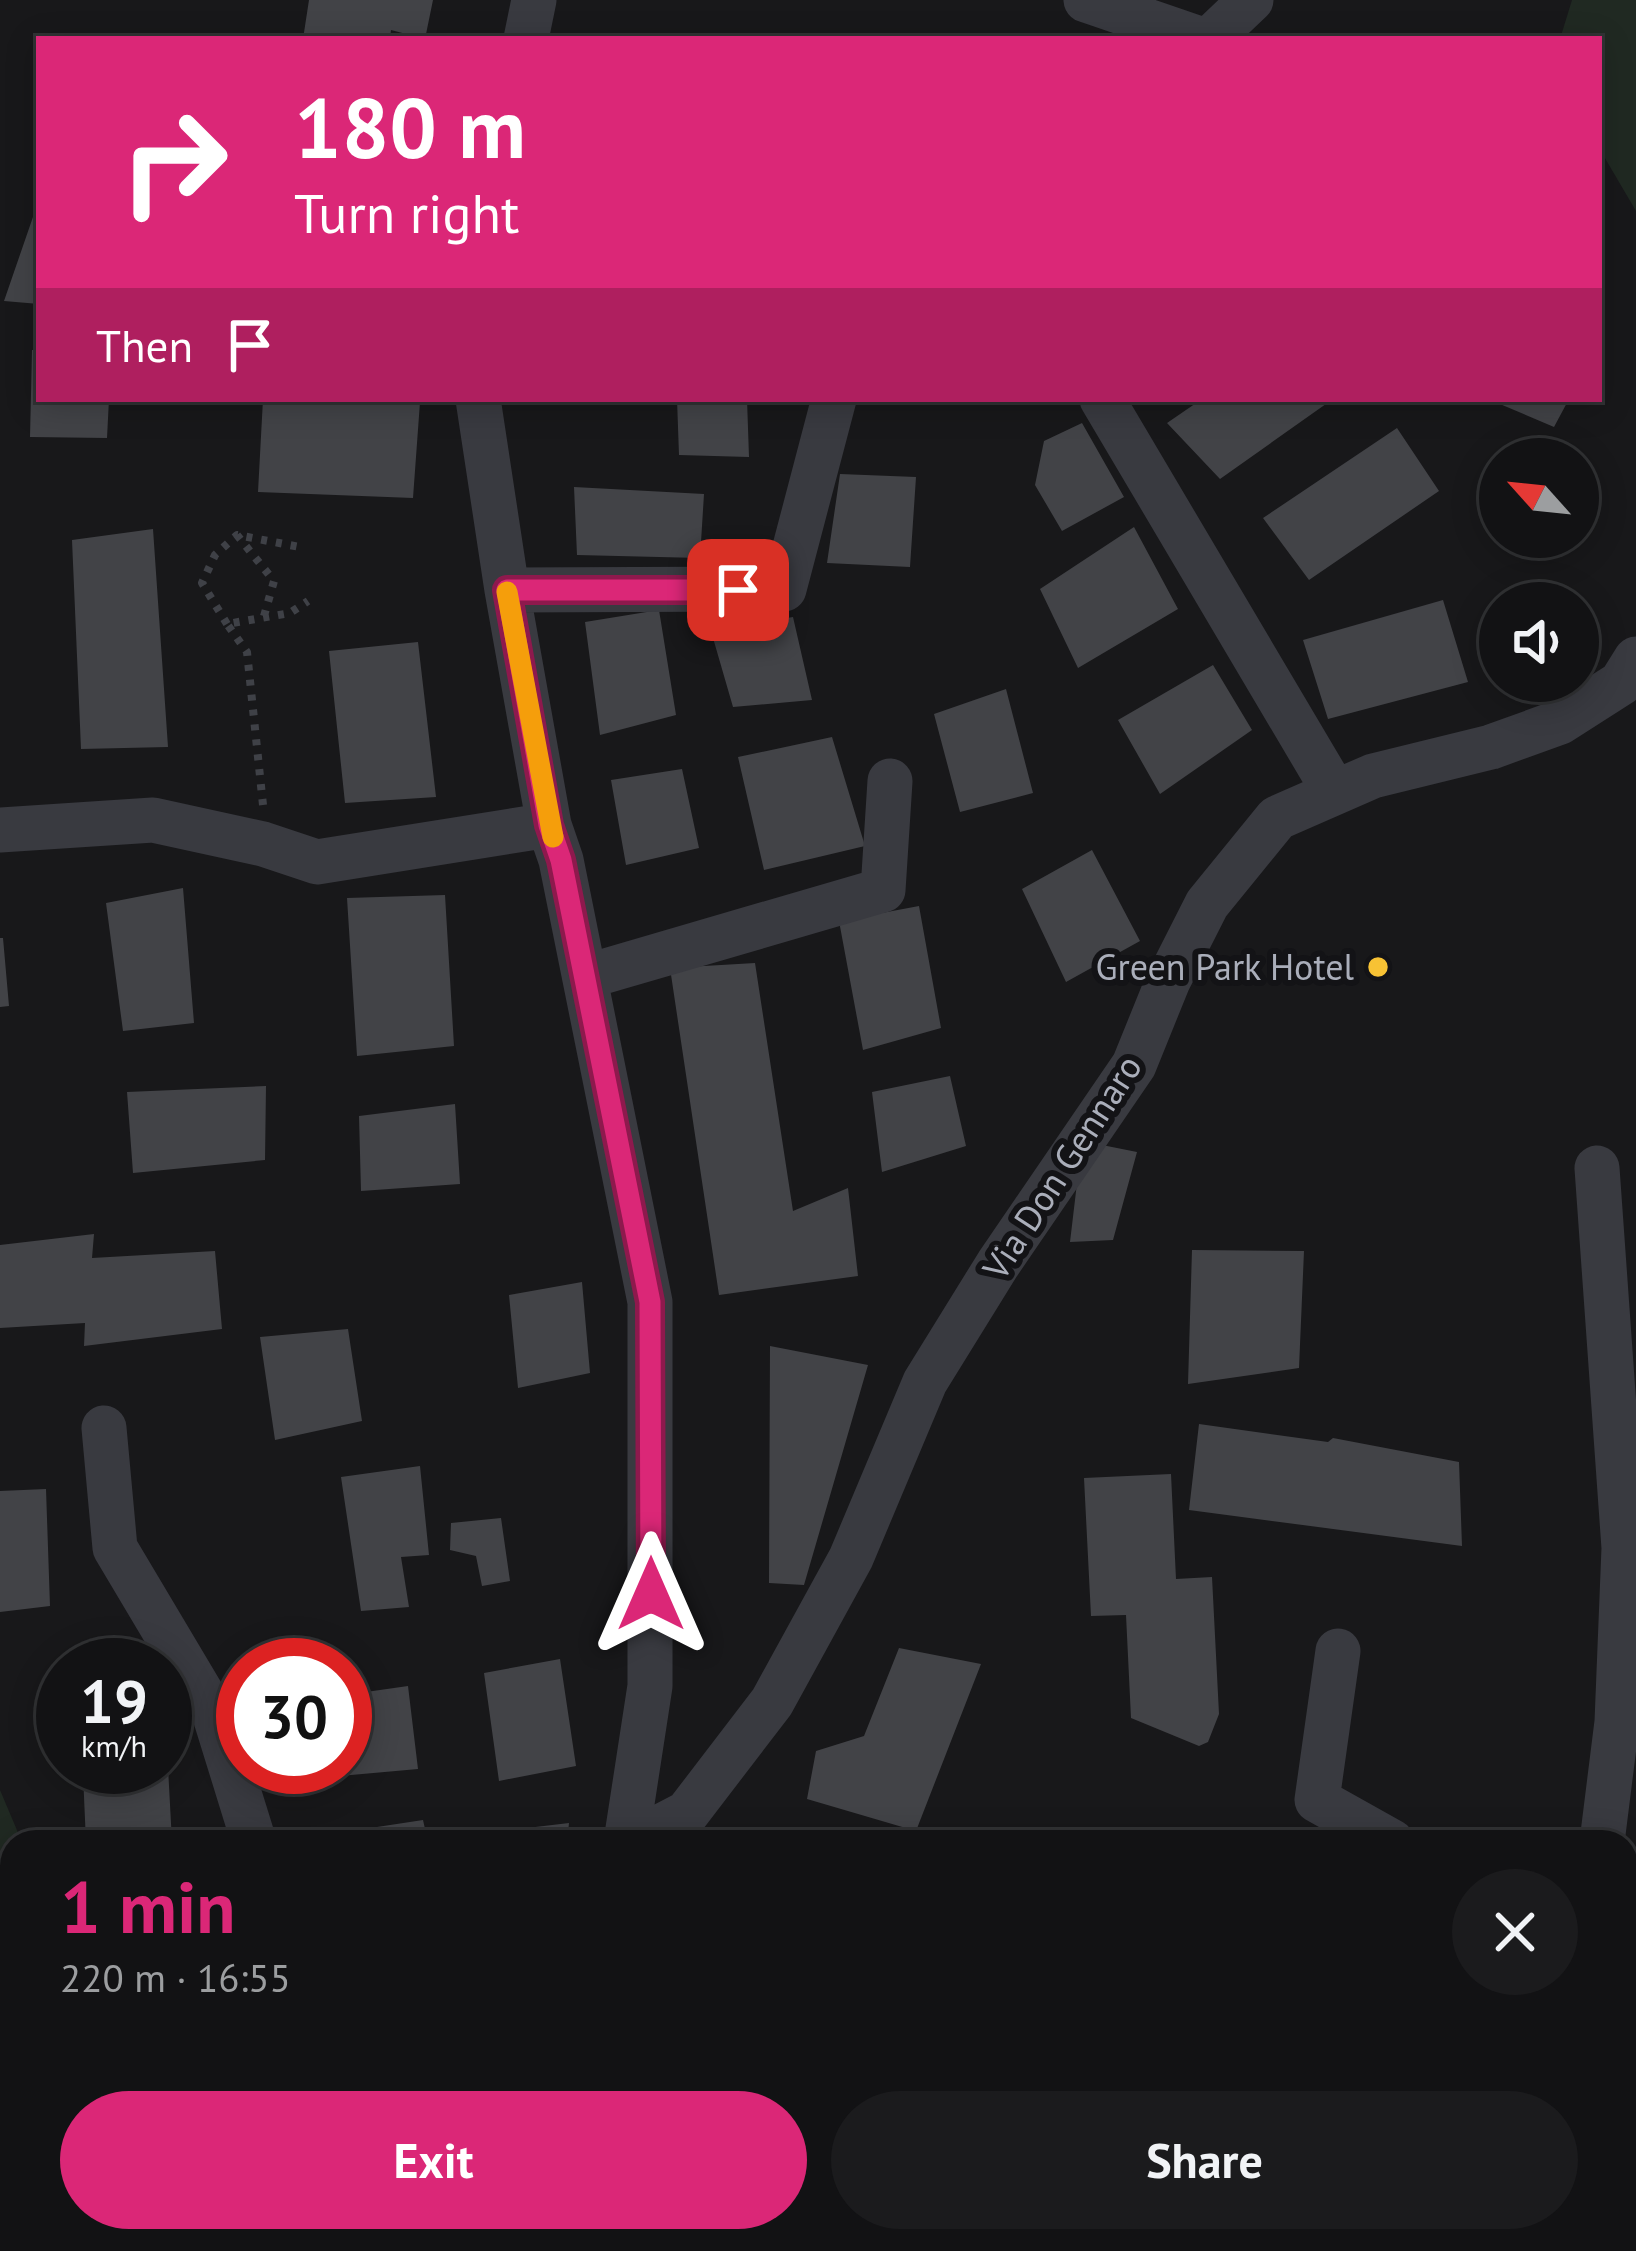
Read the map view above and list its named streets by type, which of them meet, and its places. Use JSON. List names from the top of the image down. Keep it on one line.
{"streets":{"street":["Via Don Gennaro"]},"places":["Green Park Hotel"],"north":"top left","page":{"turn":["180 m","Turn right"],"then":"Then","speed":"19 km/h","limit":"30","heading":["1 min","220 m · 16:55"],"buttons":["Exit","Share"]}}
